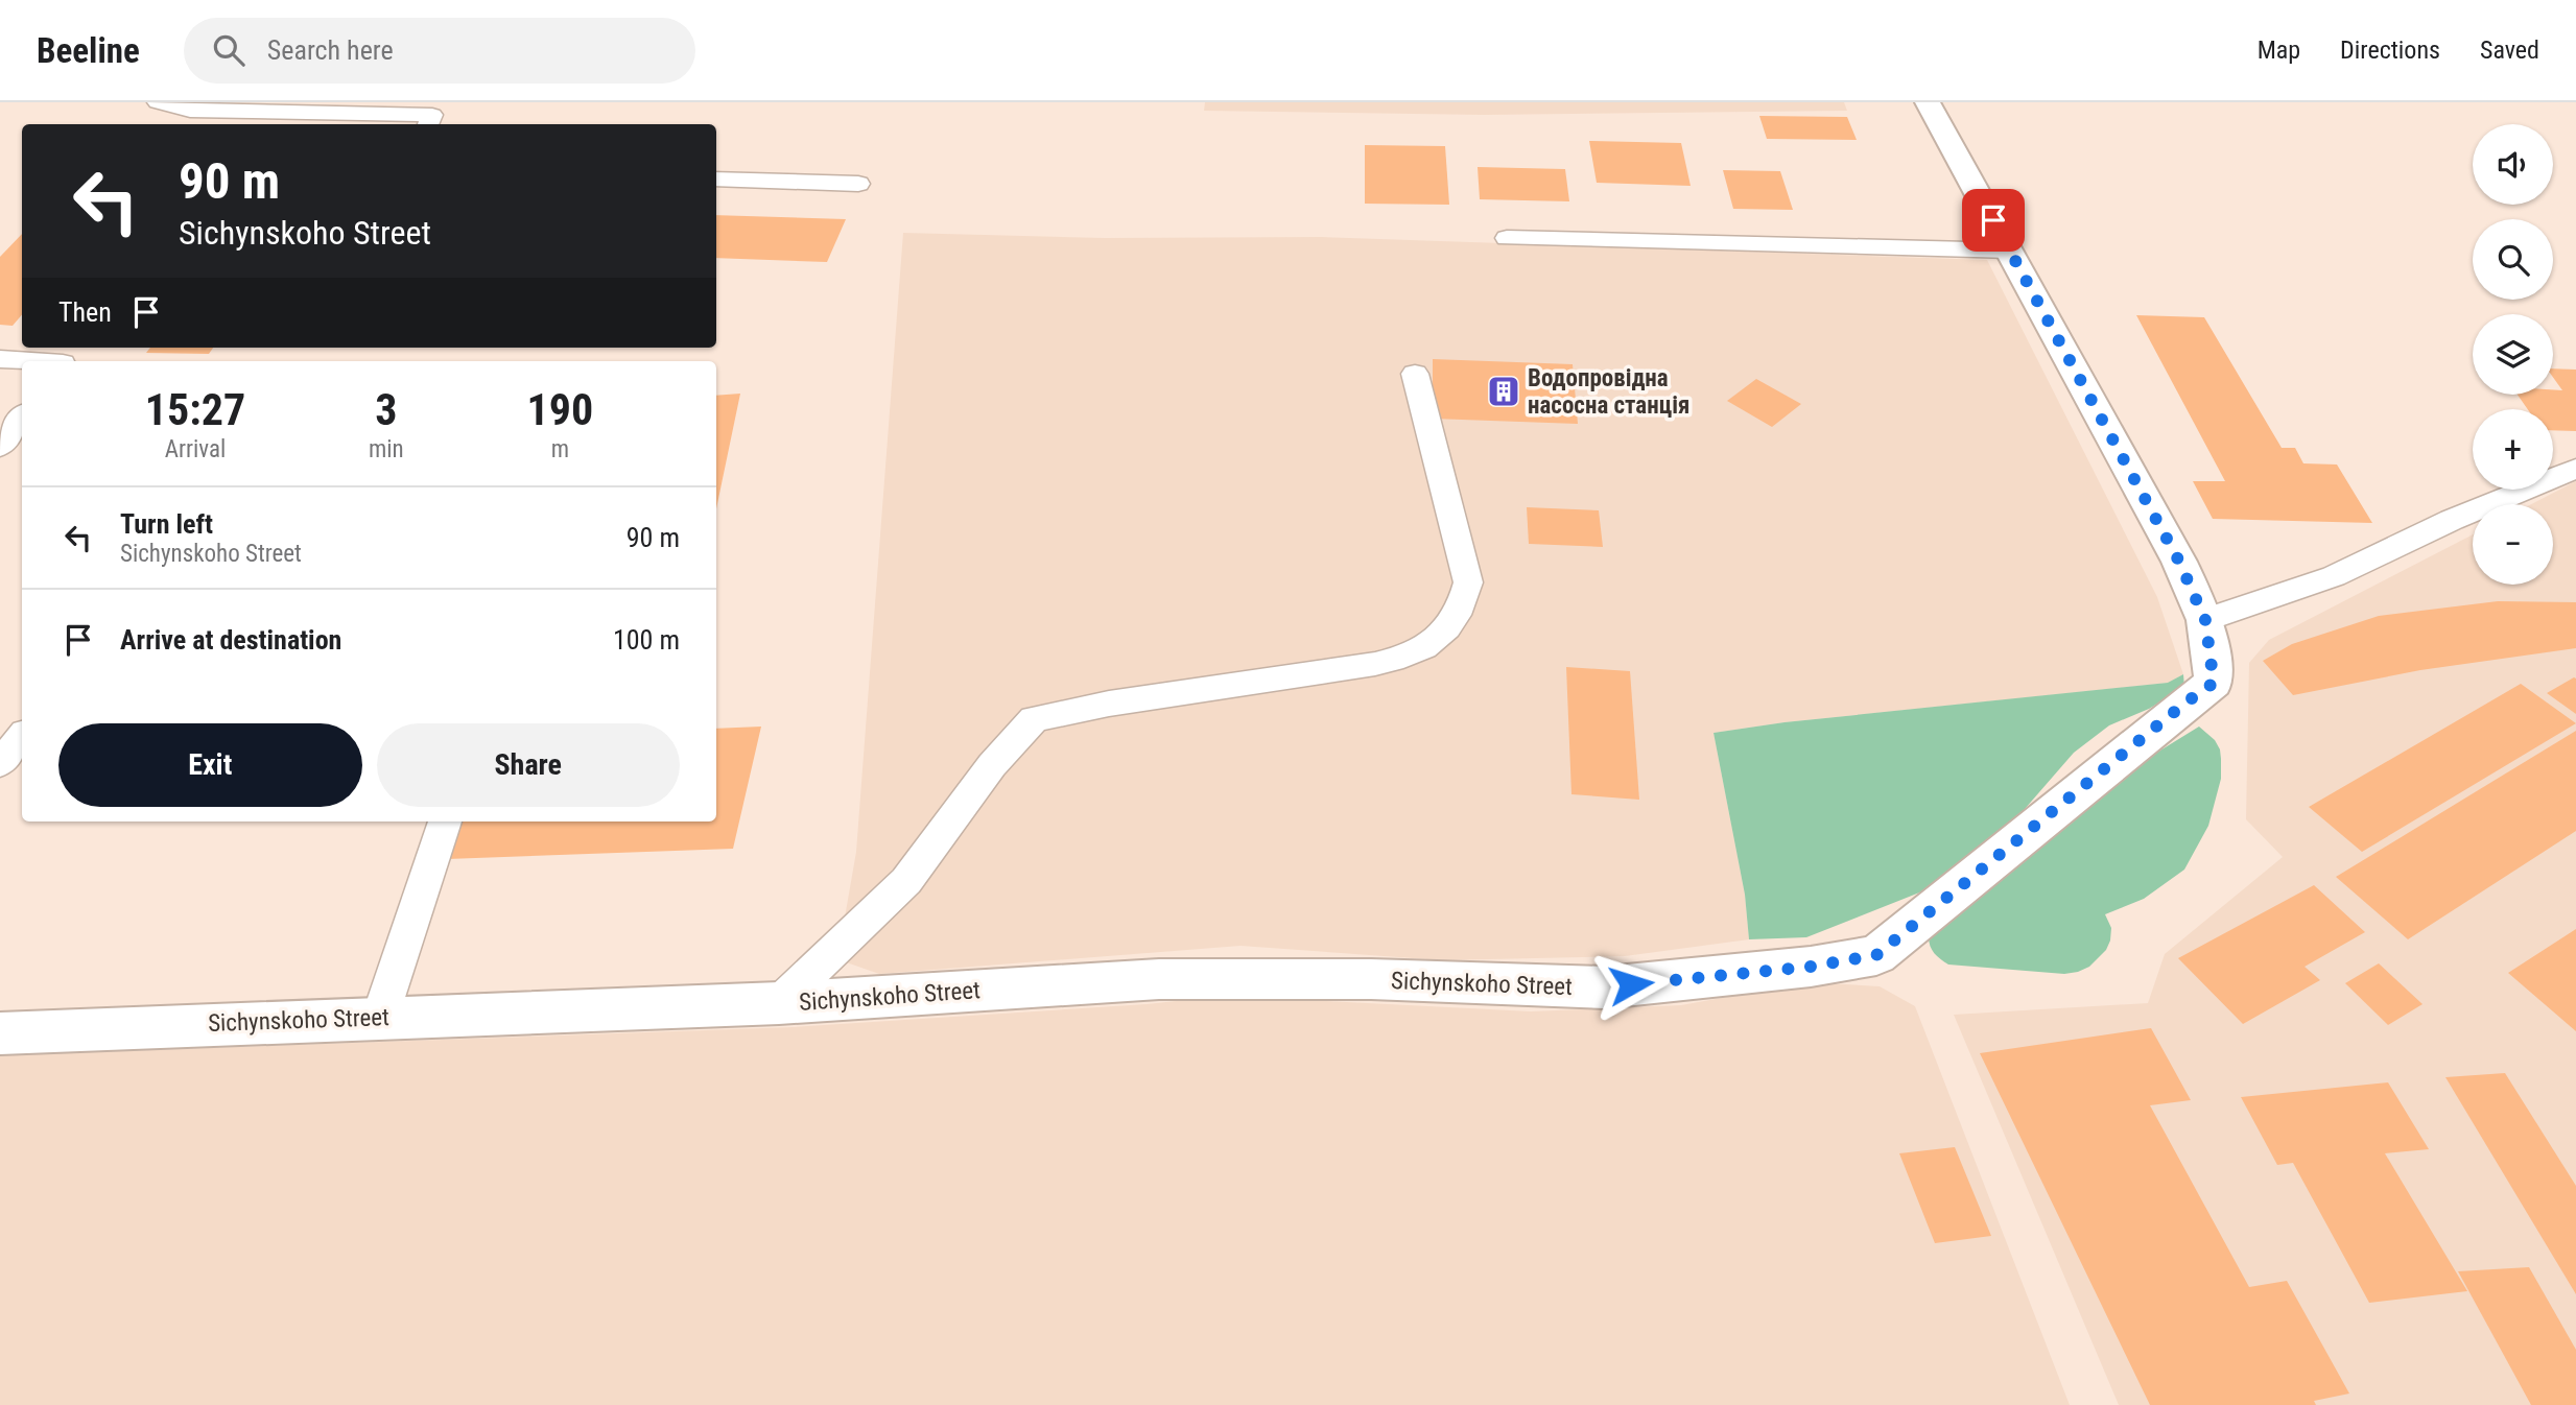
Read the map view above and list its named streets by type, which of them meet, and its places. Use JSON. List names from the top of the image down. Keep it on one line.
{"streets":{"street":["Sichynskoho Street"]},"places":{"building":["Водопровідна насосна станція"]},"page":{"header":"Beeline","search":"Search here","nav":["Map","Directions","Saved"],"map_buttons":["+","−"],"turn":["90 m","Sichynskoho Street"],"then":"Then","eta":["15:27","Arrival","3","min","190","m"],"list":[{"name":"Turn left","note":"Sichynskoho Street","value":"90 m"},{"name":"Arrive at destination","value":"100 m"}],"buttons":["Exit","Share"]}}
